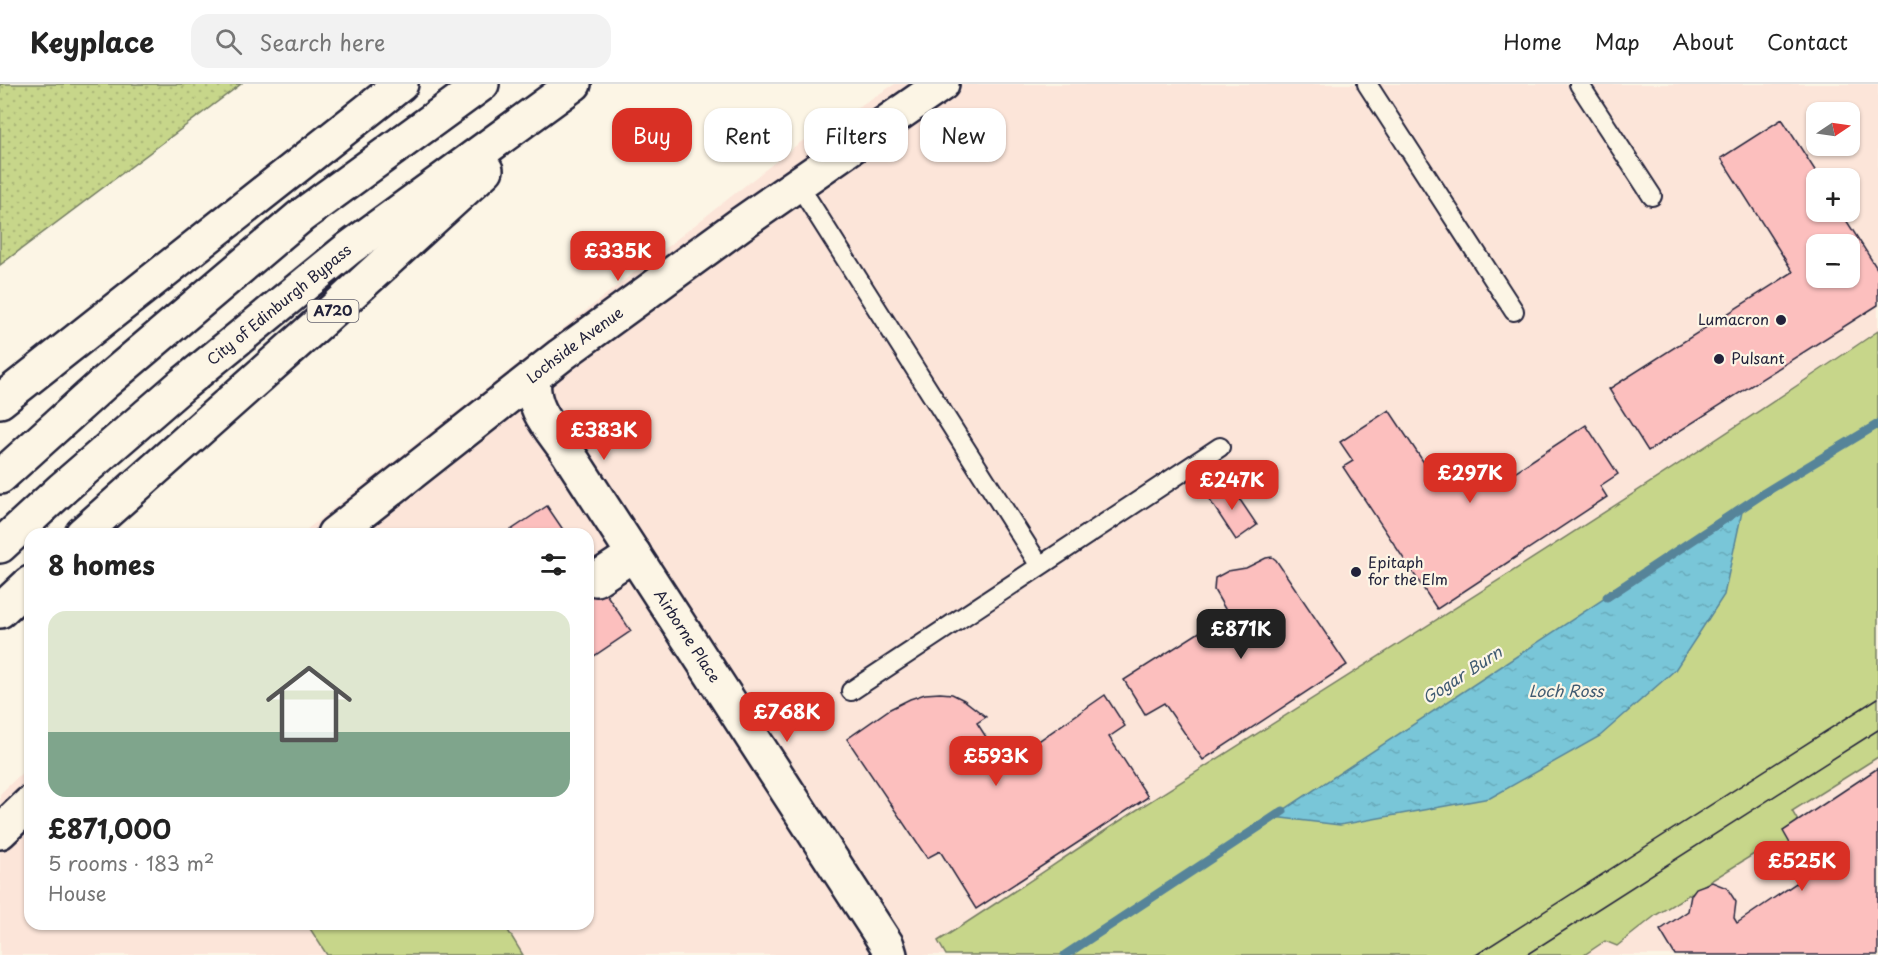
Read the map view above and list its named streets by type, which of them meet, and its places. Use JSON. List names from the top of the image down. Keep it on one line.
{"streets":{"main road":["City of Edinburgh Bypass","A720","Lochside Avenue","Airborne Place"]},"crossings":[["Lochside Avenue","Airborne Place"]],"water":["Gogar Burn","Loch Ross"],"places":["Lumacron","Pulsant","Epitaph for the Elm"],"north":"right","page":{"header":"Keyplace","search":"Search here","nav":["Home","Map","About","Contact"],"map_buttons":["+","−"],"chip":["Buy","Rent","Filters","New"],"price":["£335K","£383K","£297K","£247K","£871K","£768K","£593K","£525K"],"heading":"8 homes","list":[{"name":"£871,000","note":"5 rooms · 183 m² · House"}]}}
